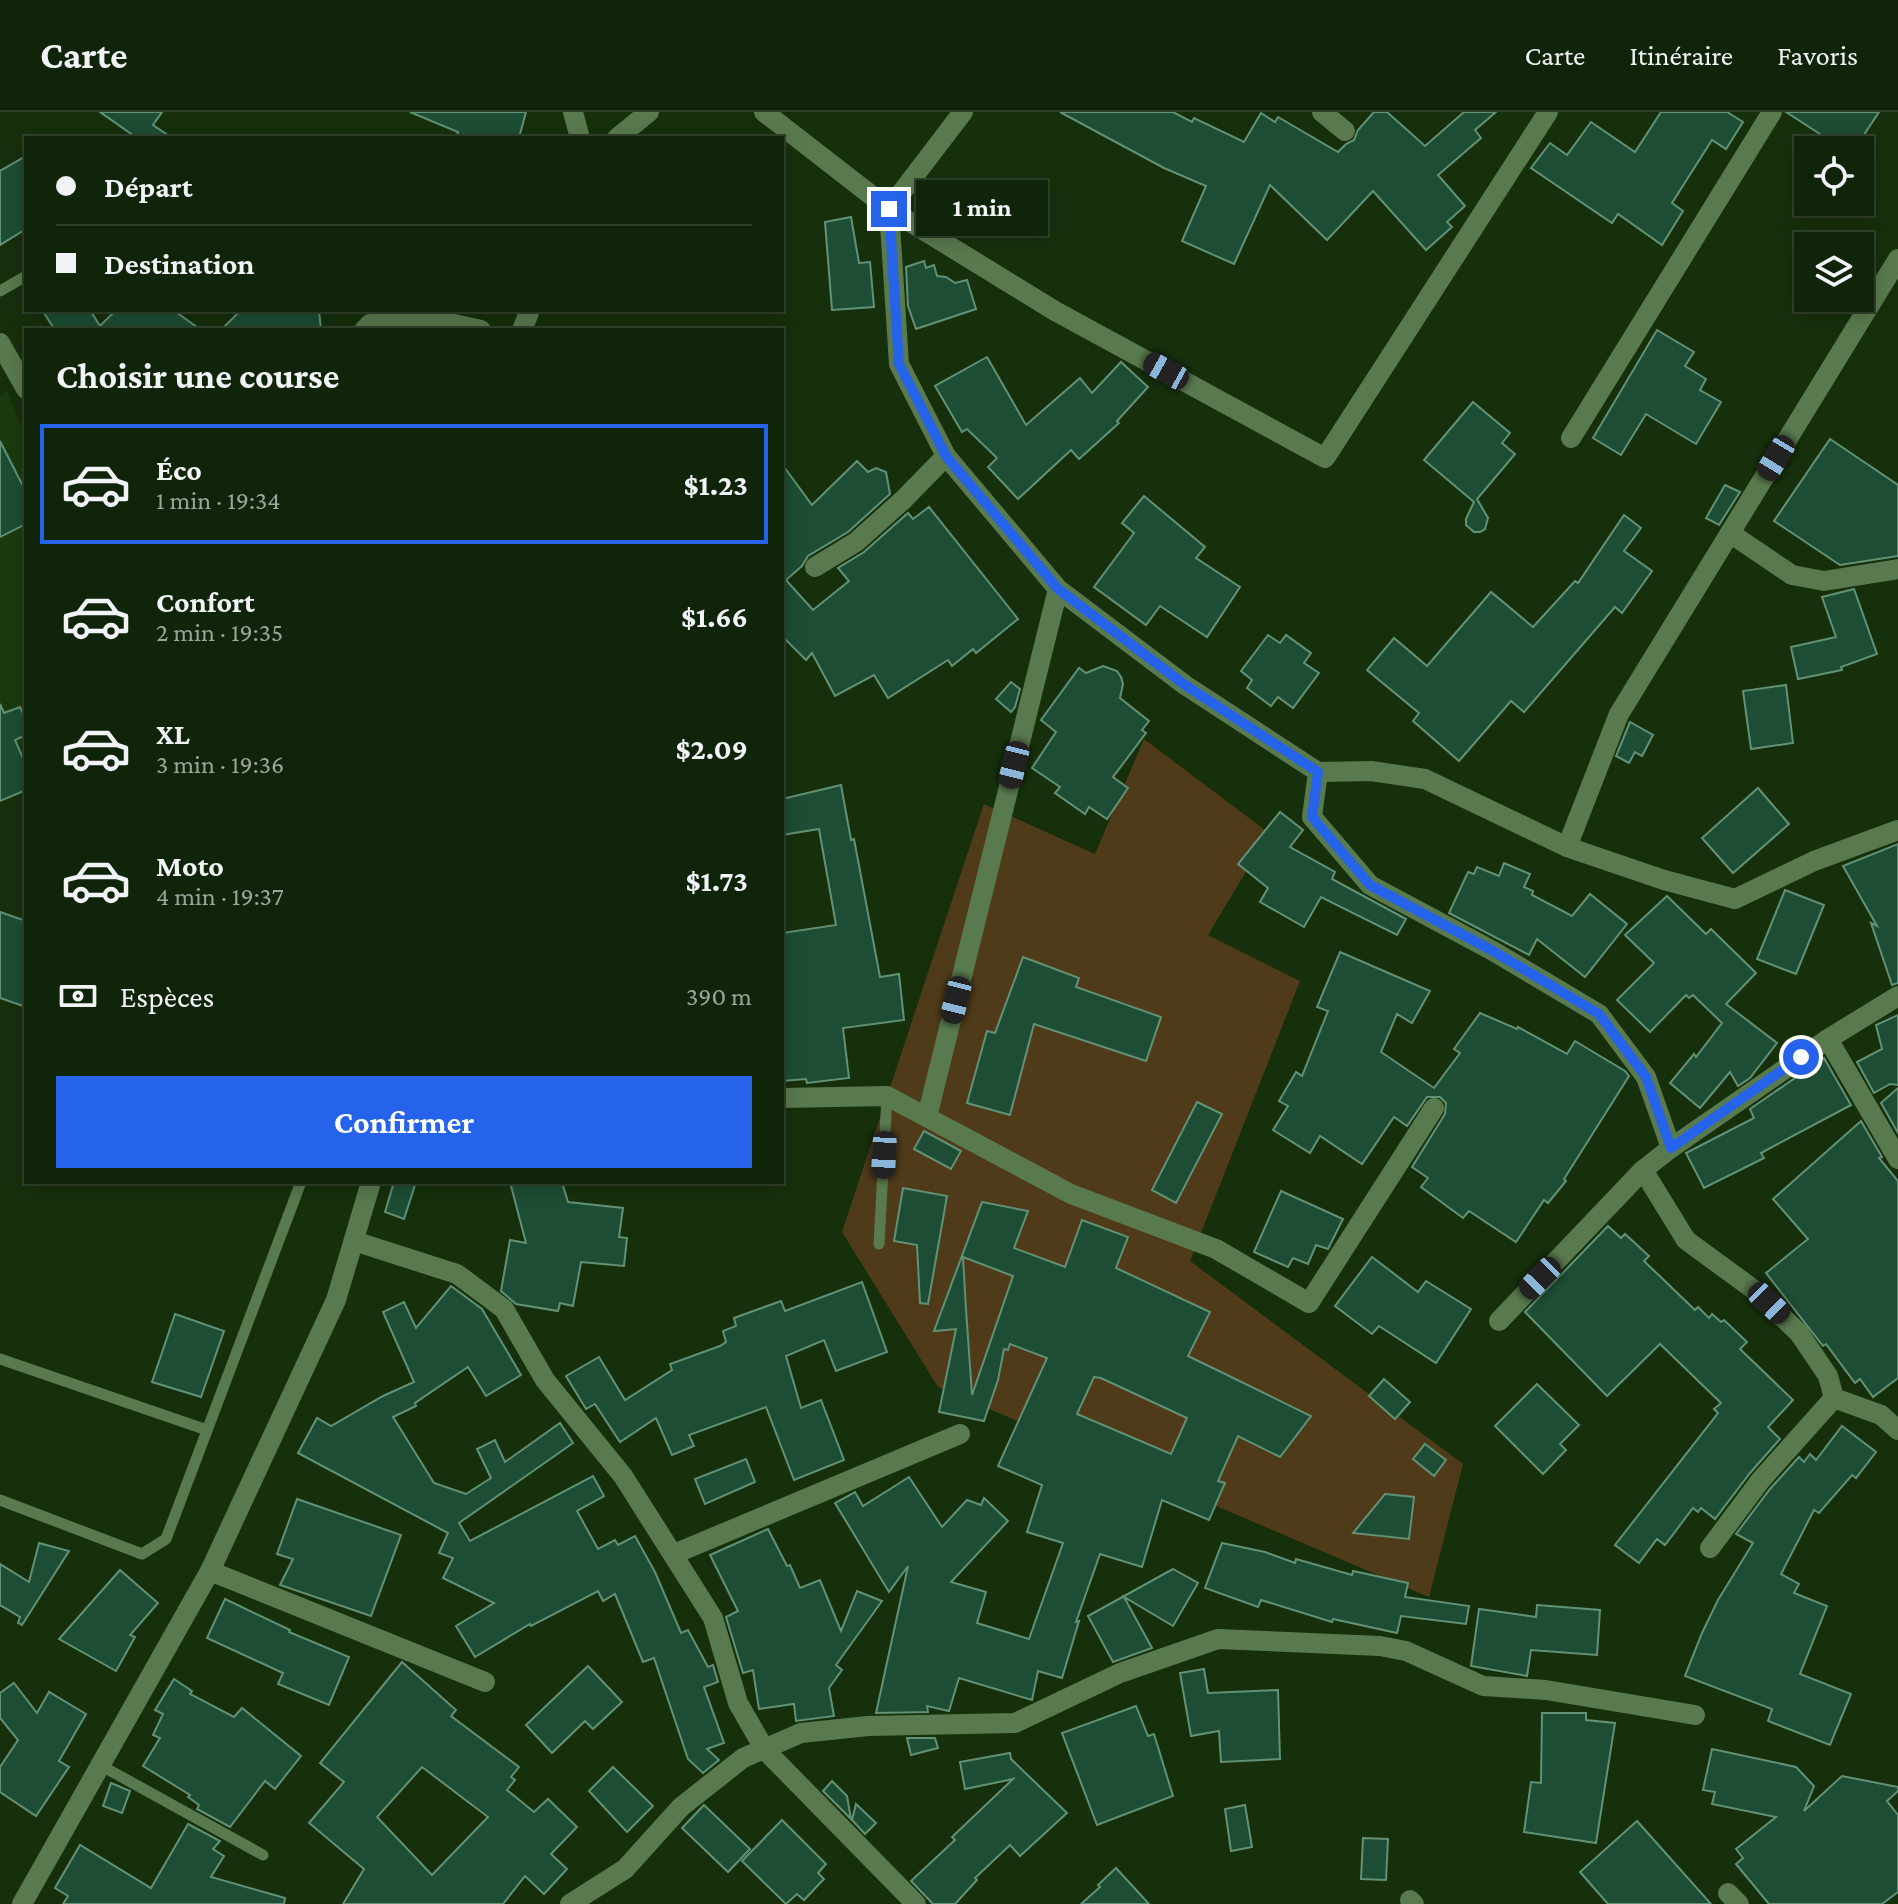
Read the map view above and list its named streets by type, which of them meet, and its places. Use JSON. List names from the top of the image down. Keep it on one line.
{"page":{"header":"Carte","nav":["Carte","Itinéraire","Favoris"],"banner":["Départ","Destination"],"bubble":"1 min","heading":"Choisir une course","list":[{"name":"Éco","note":"1 min · 19:34","value":"$1.23"},{"name":"Confort","note":"2 min · 19:35","value":"$1.66"},{"name":"XL","note":"3 min · 19:36","value":"$2.09"},{"name":"Moto","note":"4 min · 19:37","value":"$1.73"}],"pay":["Espèces","390 m"],"buttons":"Confirmer"}}
